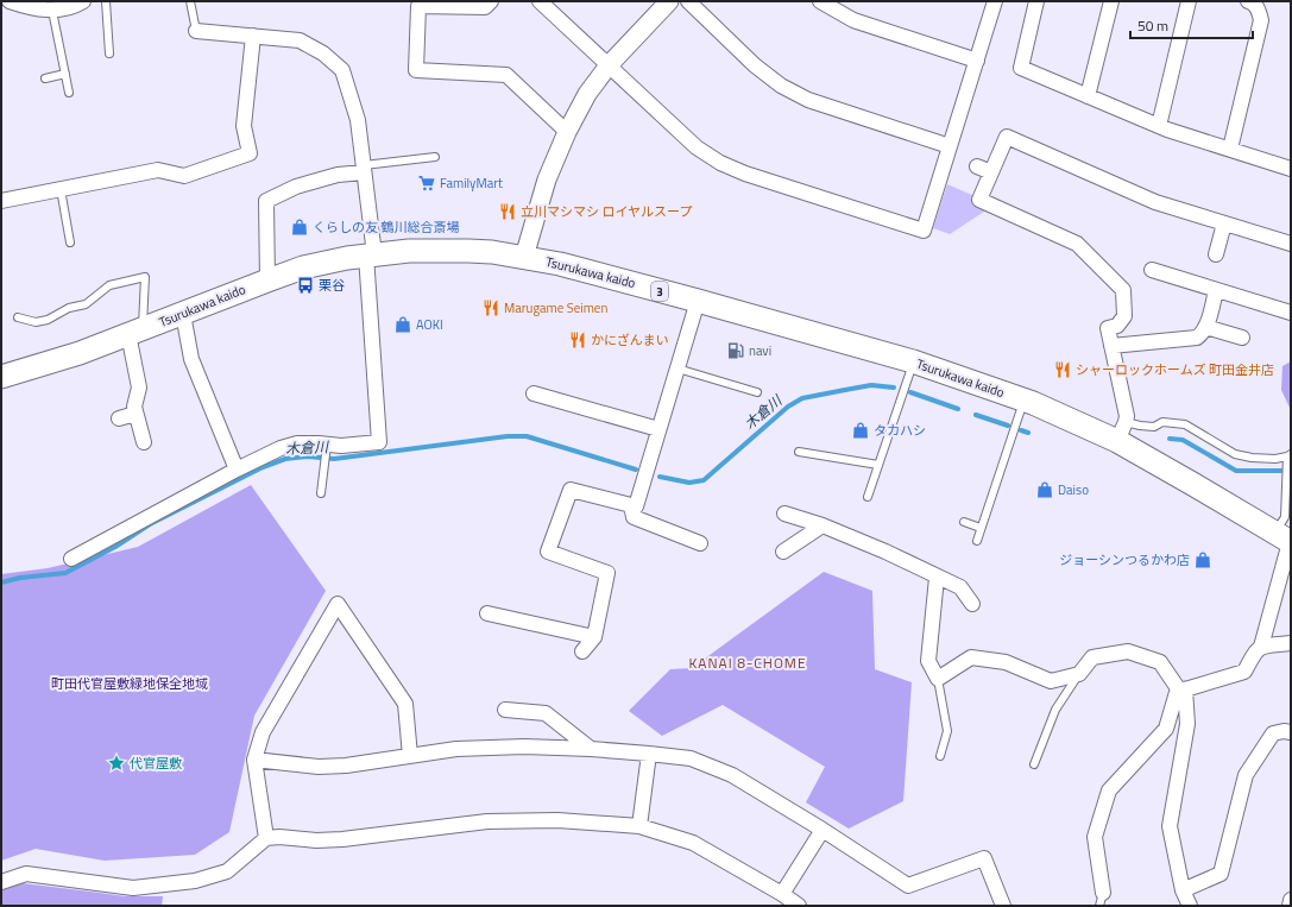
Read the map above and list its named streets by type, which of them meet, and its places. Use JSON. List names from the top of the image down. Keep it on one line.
{"streets":{"main road":["Tsurukawa kaido","3"]},"districts":["KANAI 8-CHOME"],"water":["木倉川"],"parks":["町田代官屋敷緑地保全地域"],"places":{"supermarket":["FamilyMart"],"restaurant":["立川マシマシ ロイヤルスープ","Marugame Seimen","かにざんまい","シャーロックホームズ 町田金井店"],"shop":["くらしの友 鶴川総合斎場","AOKI","タカハシ","Daiso","ジョーシンつるかわ店"],"bus stop":["栗谷"],"fuel station":["navi"],"place":["代官屋敷"]},"scale_bar":"50 m"}
